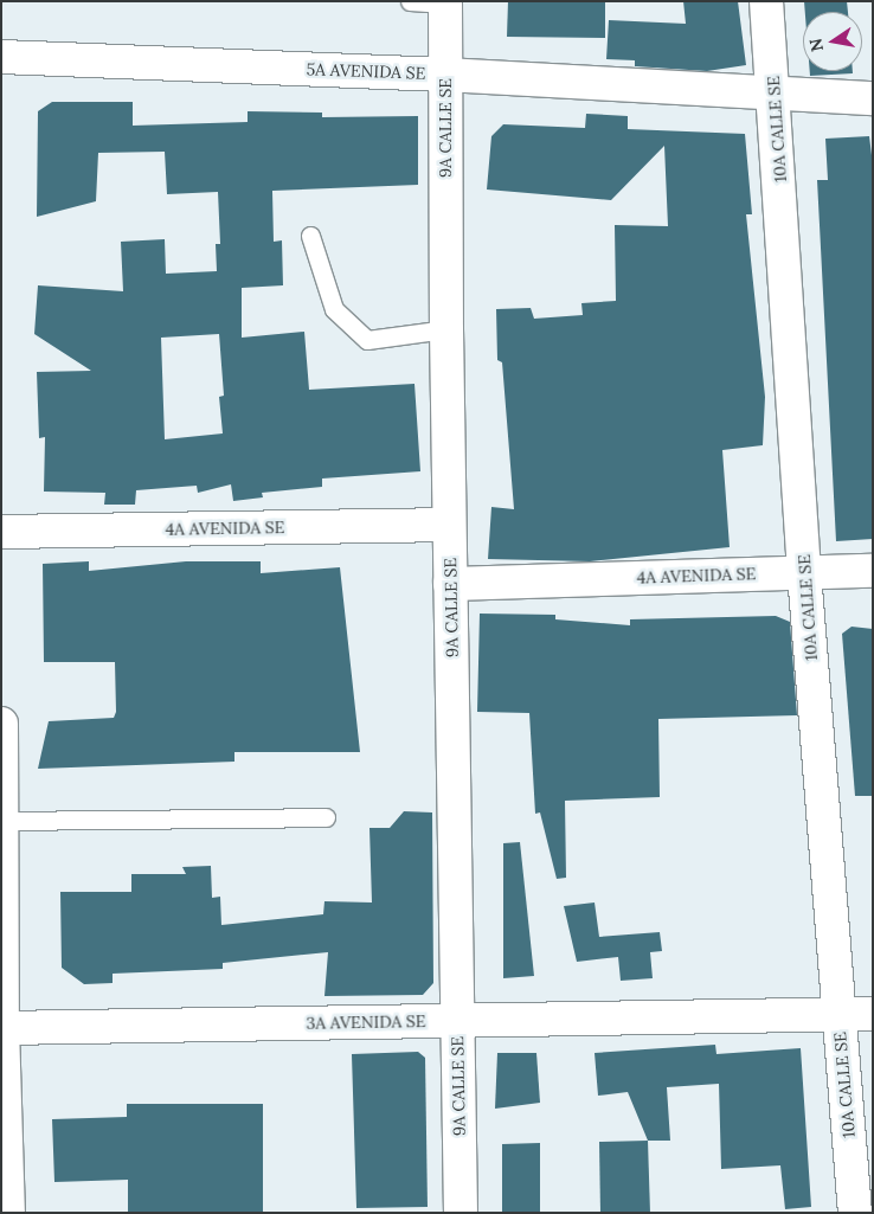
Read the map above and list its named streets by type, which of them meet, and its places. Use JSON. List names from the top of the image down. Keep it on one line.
{"streets":{"street":["5A AVENIDA SE","9A CALLE SE","10A CALLE SE","4A AVENIDA SE","3A AVENIDA SE"]},"crossings":[["5A AVENIDA SE","9A CALLE SE"],["5A AVENIDA SE","10A CALLE SE"],["9A CALLE SE","4A AVENIDA SE"],["9A CALLE SE","3A AVENIDA SE"],["10A CALLE SE","4A AVENIDA SE"],["10A CALLE SE","3A AVENIDA SE"]],"north":"left"}
